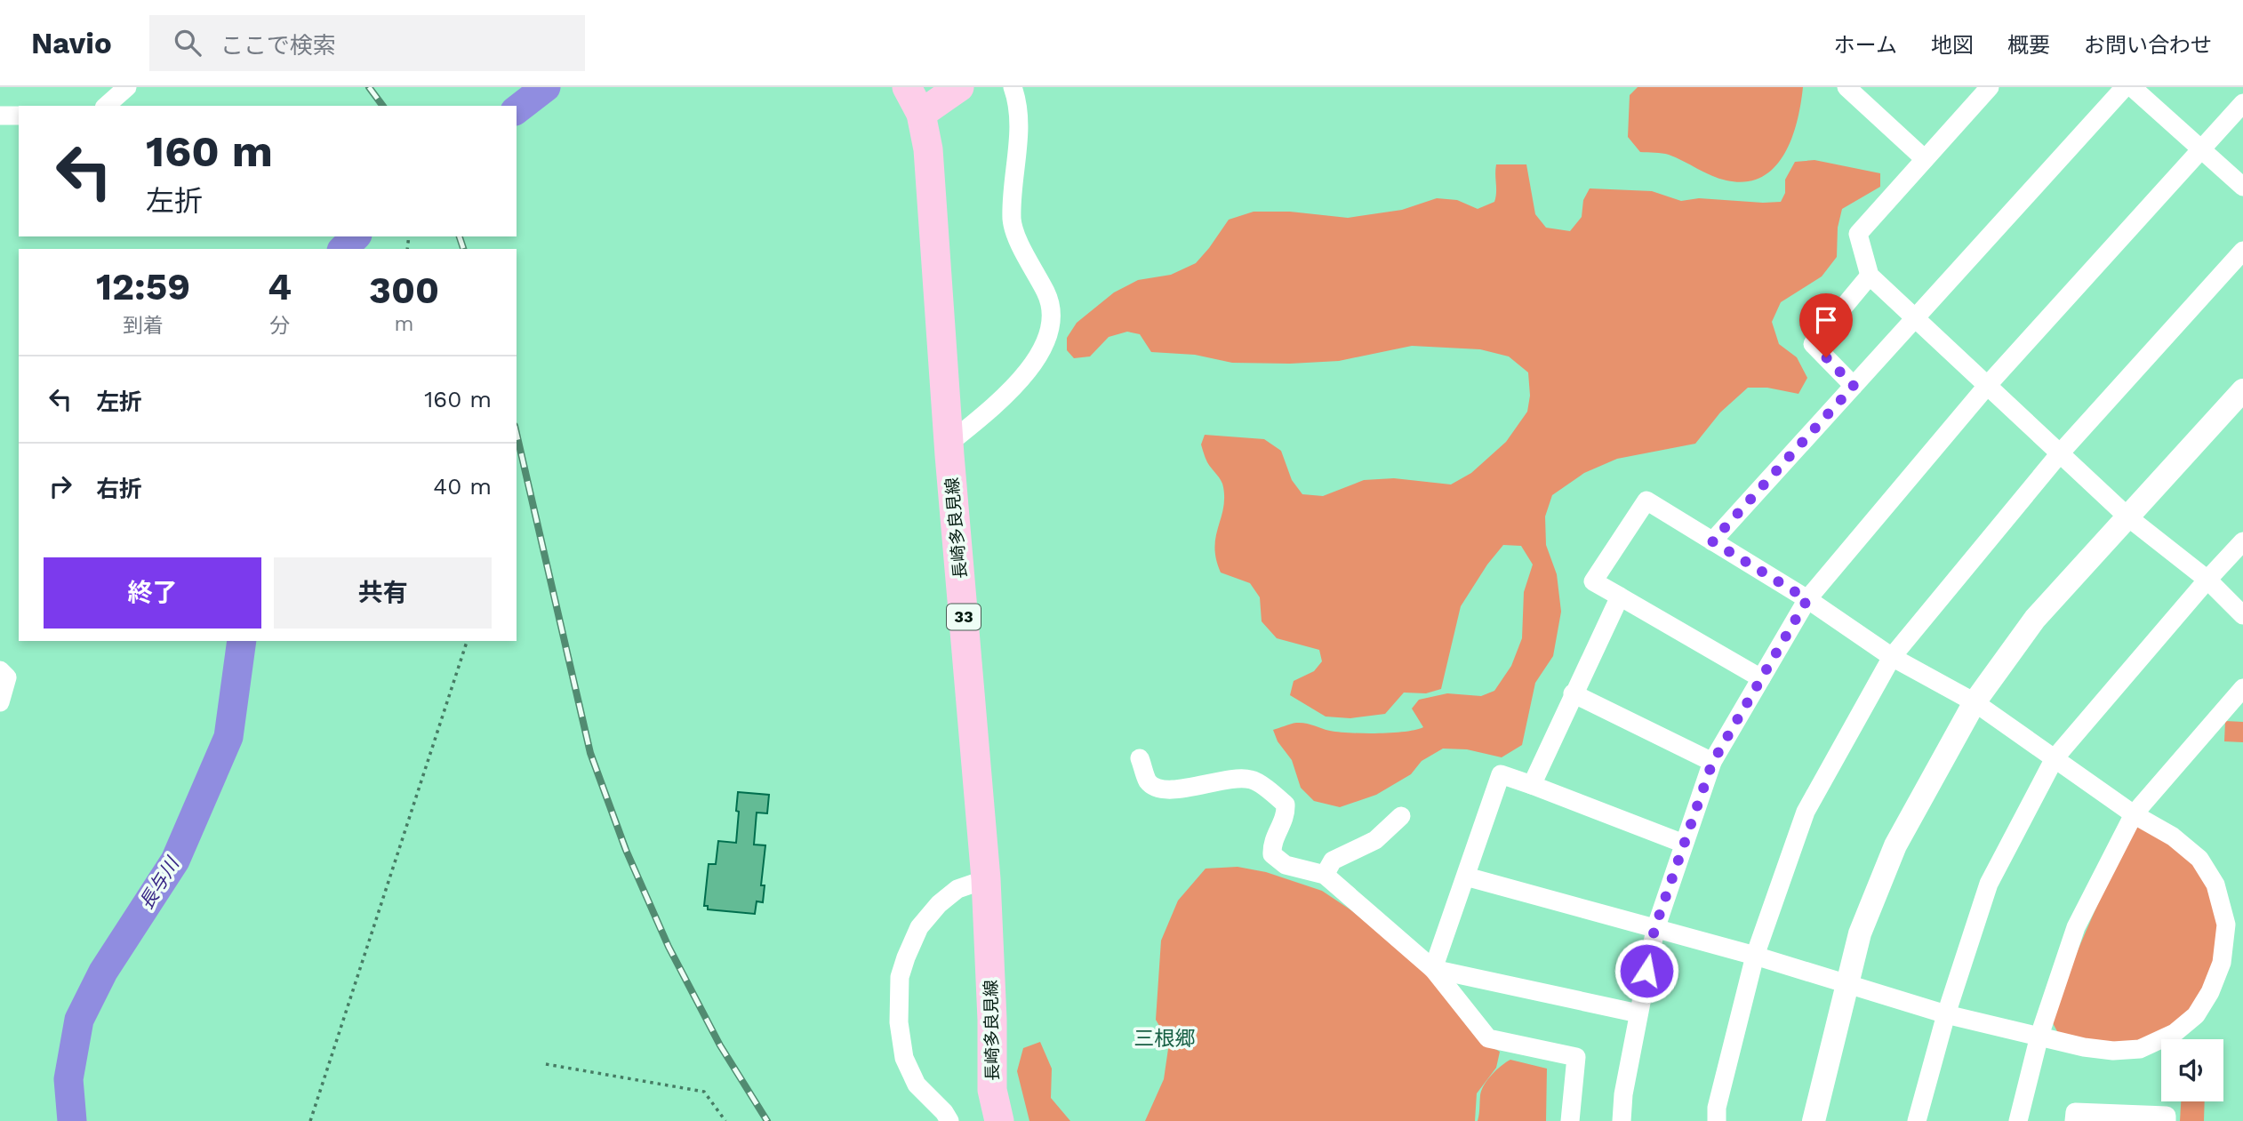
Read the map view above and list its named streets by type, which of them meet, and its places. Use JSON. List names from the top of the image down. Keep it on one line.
{"streets":{"main road":["長崎多良見線","33"]},"districts":["三根郷"],"water":["長与川"],"page":{"header":"Navio","search":"ここで検索","nav":["ホーム","地図","概要","お問い合わせ"],"turn":["160 m","左折"],"eta":["12:59","到着","4","分","300","m"],"list":[{"name":"左折","value":"160 m"},{"name":"右折","value":"40 m"}],"buttons":["終了","共有"]}}
